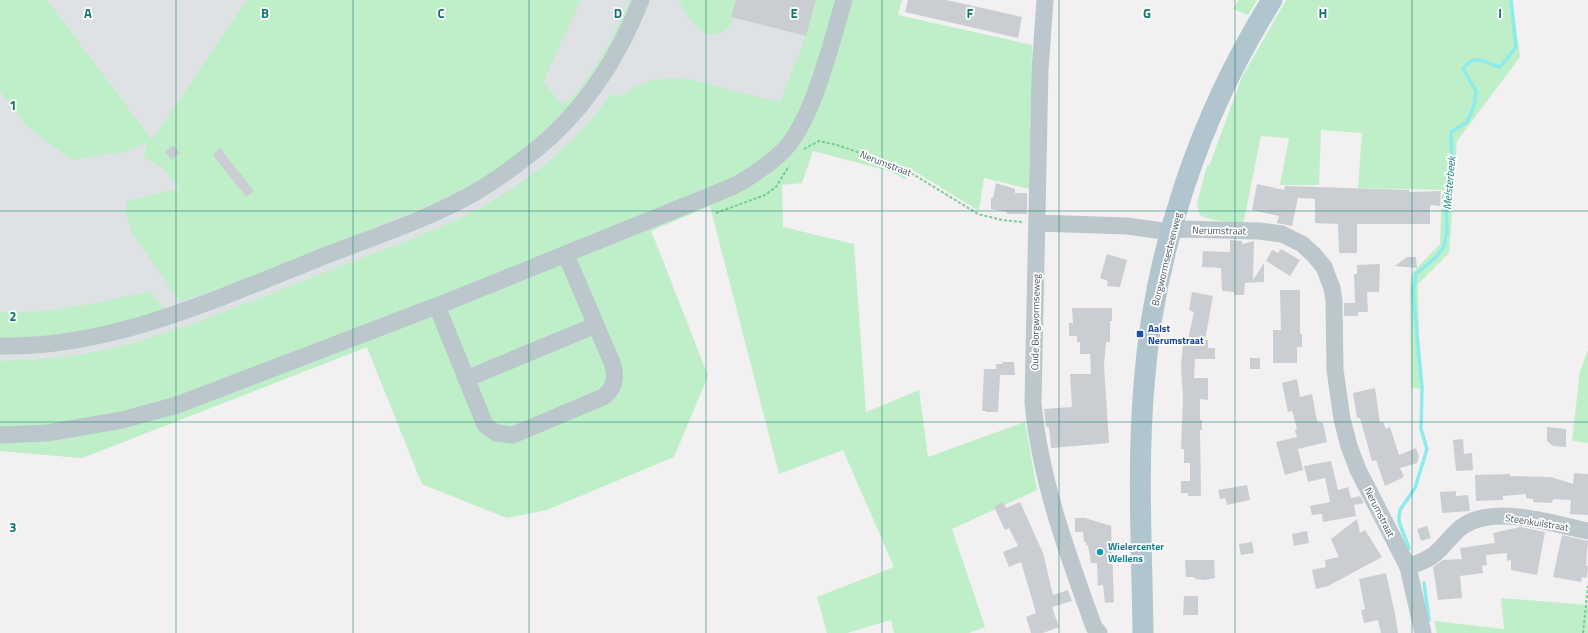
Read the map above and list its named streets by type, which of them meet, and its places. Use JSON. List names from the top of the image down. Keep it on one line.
{"streets":{"main road":["Borgwormsesteenweg"],"street":["Nerumstraat","Oude Borgwormseweg","Steenkuilstraat"]},"crossings":[["Nerumstraat","Borgwormsesteenweg"],["Nerumstraat","Oude Borgwormseweg"],["Nerumstraat","Steenkuilstraat"]],"water":["Melsterbeek"],"places":{"transit":["Aalst Nerumstraat"],"other":["Wielercenter Wellens"]},"grid":{"columns":["A","B","C","D","E","F","G","H","I"],"rows":["1","2","3"]}}
